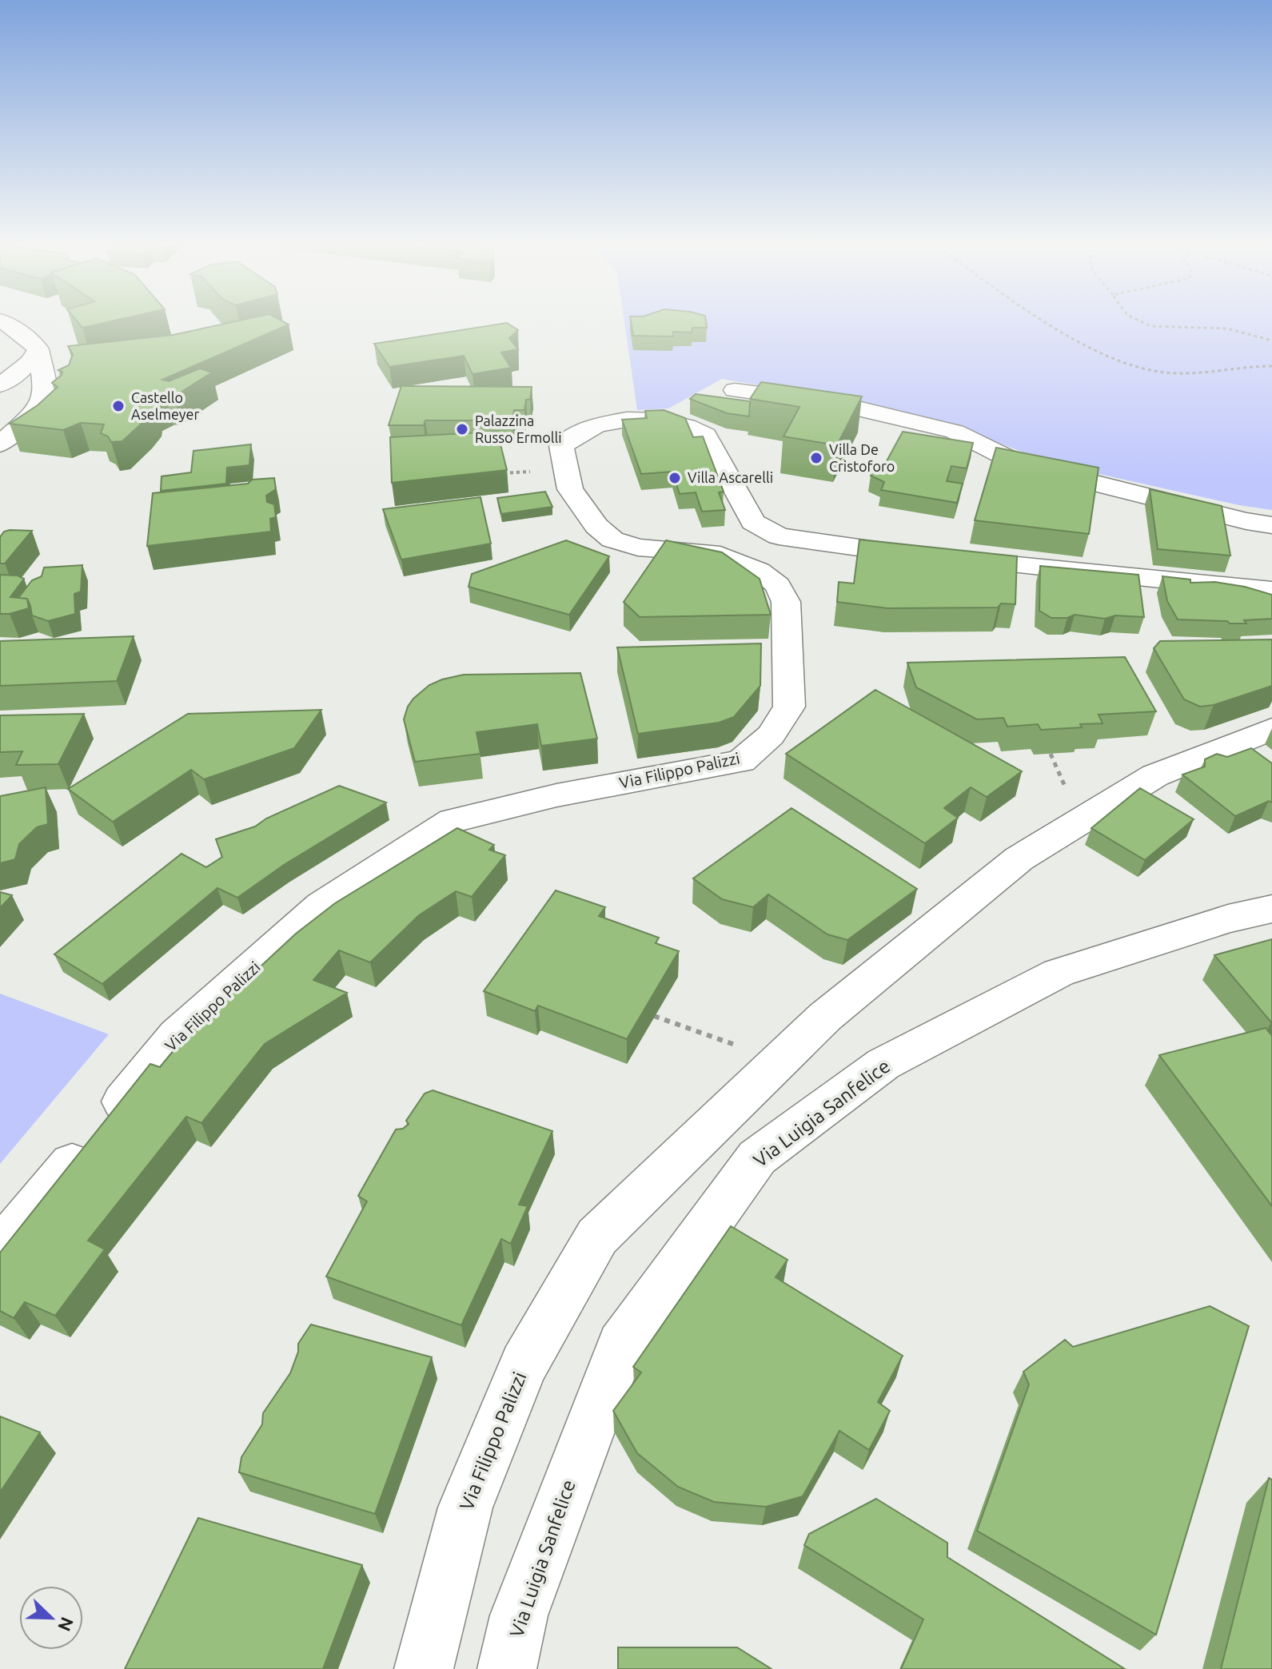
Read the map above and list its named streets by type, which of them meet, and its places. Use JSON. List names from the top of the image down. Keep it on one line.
{"streets":{"street":["Via Filippo Palizzi","Via Luigia Sanfelice"]},"places":["Castello Aselmeyer","Palazzina Russo Ermolli","Villa De Cristoforo","Villa Ascarelli"],"north":"bottom right"}
